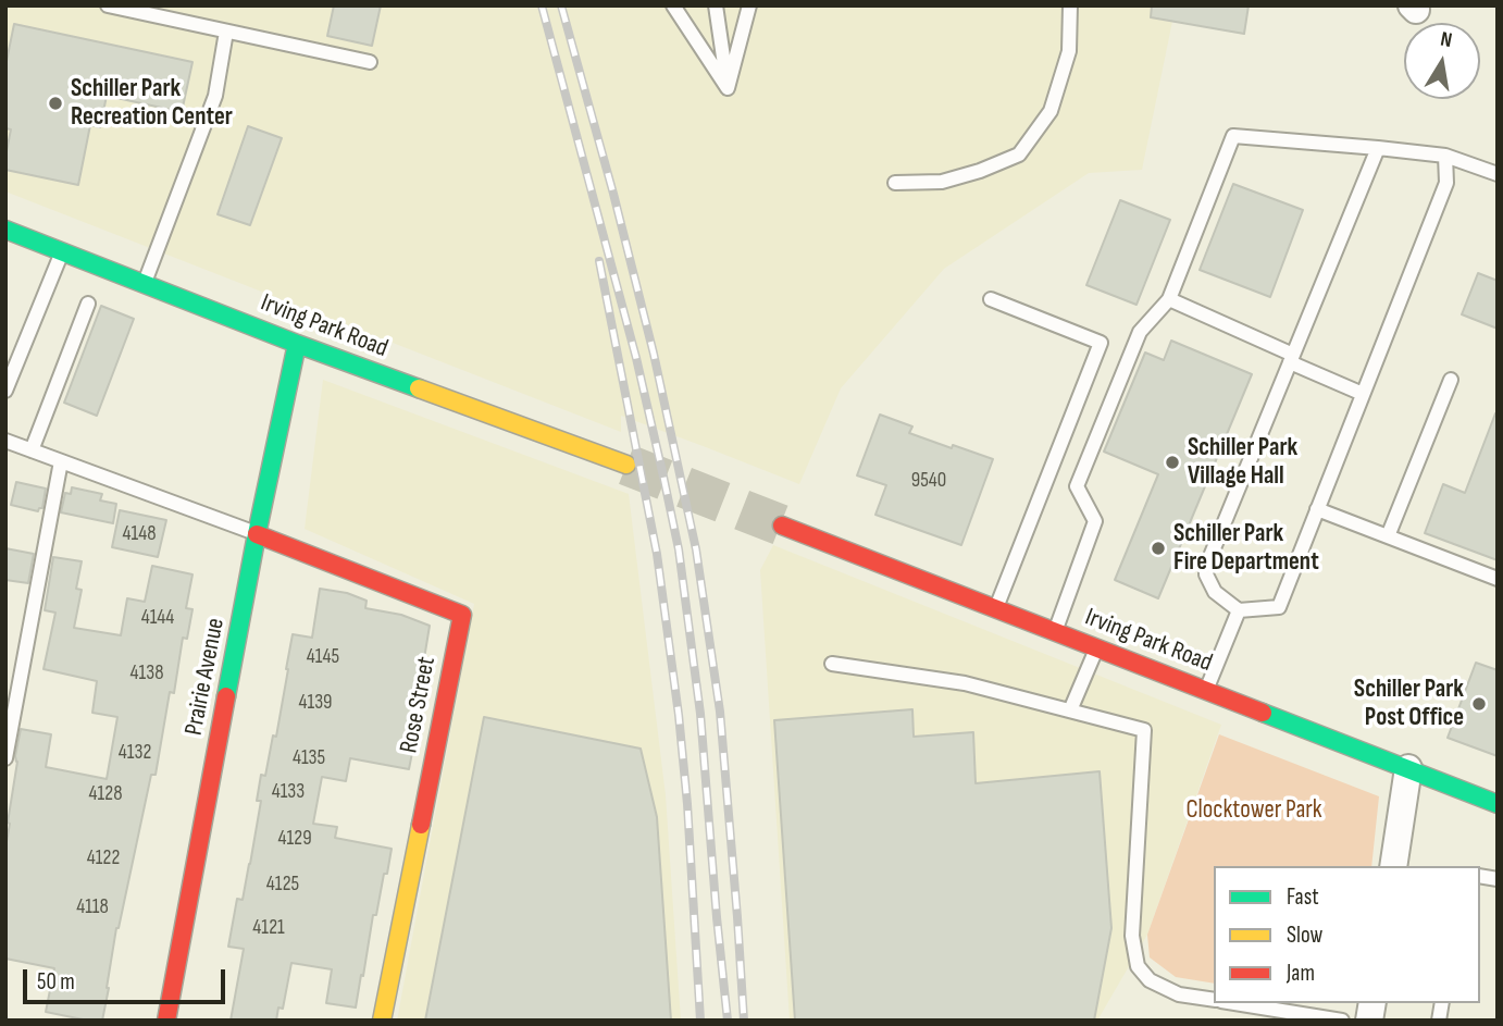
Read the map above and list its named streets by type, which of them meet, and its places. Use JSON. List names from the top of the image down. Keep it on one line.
{"streets":{"main road":["Irving Park Road","Prairie Avenue","Rose Street"]},"crossings":[["Irving Park Road","Prairie Avenue"],["Prairie Avenue","Rose Street"]],"parks":["Clocktower Park"],"places":["Schiller Park Recreation Center","Schiller Park Village Hall","Schiller Park Fire Department","Schiller Park Post Office"],"house_numbers":["9540","4148","4144","4145","4138","4139","4132","4135","4133","4128","4129","4122","4125","4118","4121"],"legend":["Fast","Slow","Jam"],"scale_bar":"50 m","north":"top"}
